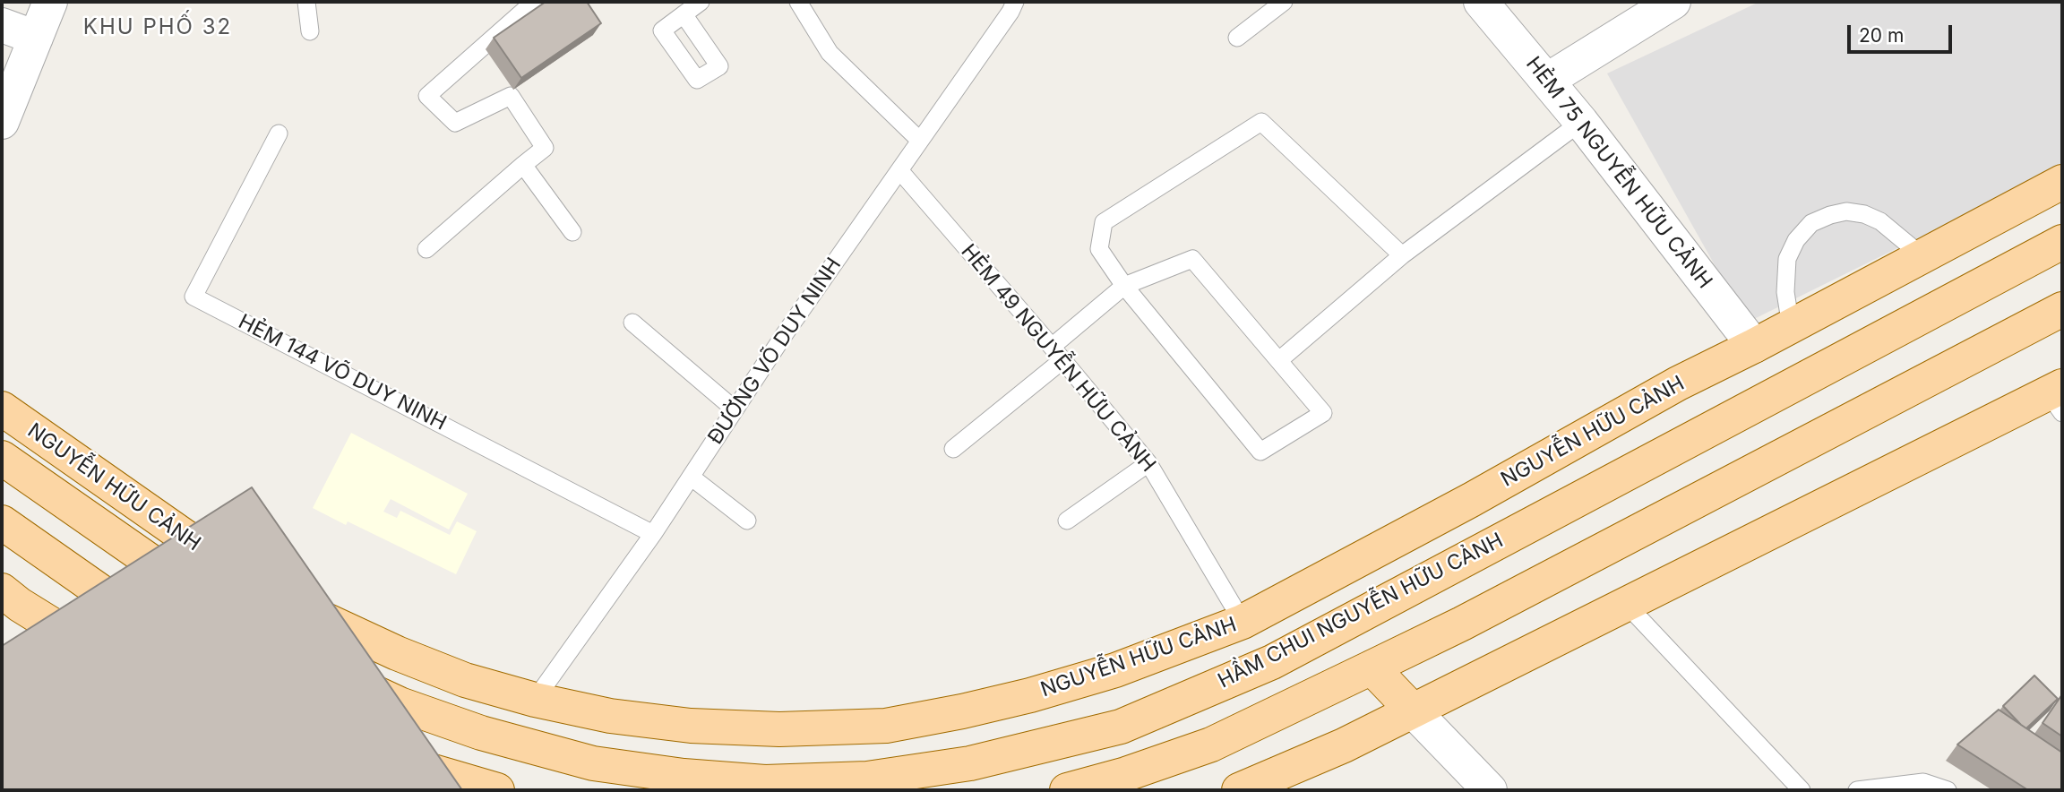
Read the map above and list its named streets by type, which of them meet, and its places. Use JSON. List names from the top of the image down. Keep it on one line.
{"streets":{"main road":["NGUYỄN HỮU CẢNH","HẦM CHUI NGUYỄN HỮU CẢNH"],"street":["HẺM 75 NGUYỄN HỮU CẢNH"],"lane":["ĐƯỜNG VÕ DUY NINH","HẺM 49 NGUYỄN HỮU CẢNH","HẺM 144 VÕ DUY NINH"]},"crossings":[["HẺM 75 NGUYỄN HỮU CẢNH","NGUYỄN HỮU CẢNH"],["ĐƯỜNG VÕ DUY NINH","HẺM 49 NGUYỄN HỮU CẢNH"],["ĐƯỜNG VÕ DUY NINH","HẺM 144 VÕ DUY NINH"],["ĐƯỜNG VÕ DUY NINH","NGUYỄN HỮU CẢNH"],["HẺM 49 NGUYỄN HỮU CẢNH","NGUYỄN HỮU CẢNH"]],"districts":["KHU PHỐ 32"],"scale_bar":"20 m"}
